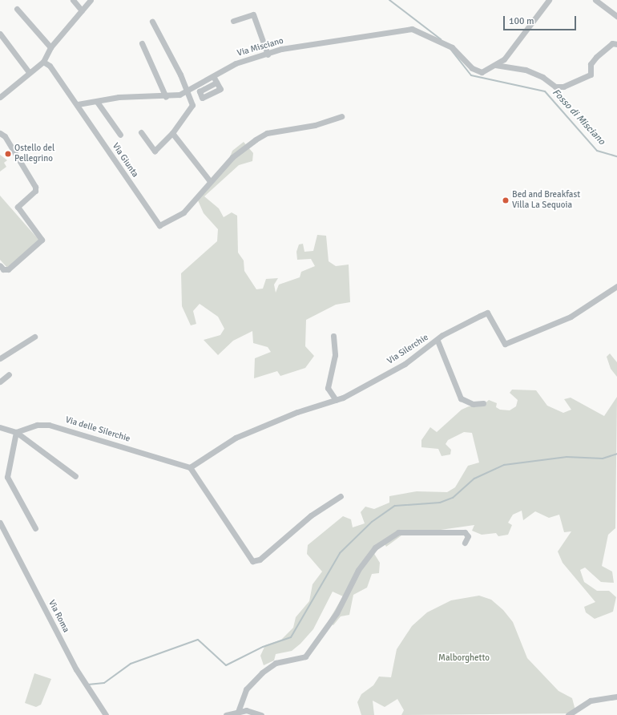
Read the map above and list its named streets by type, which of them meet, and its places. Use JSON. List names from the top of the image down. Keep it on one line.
{"streets":{"street":["Via Misciano","Via Giunta","Via Silerchie","Via delle Silerchie","Via Roma"]},"crossings":[["Via Misciano","Via Giunta"],["Via Silerchie","Via delle Silerchie"]],"water":["Fosso di Misciano"],"parks":["Malborghetto"],"places":["Ostello del Pellegrino","Bed and Breakfast Villa La Sequoia"],"scale_bar":"100 m"}
